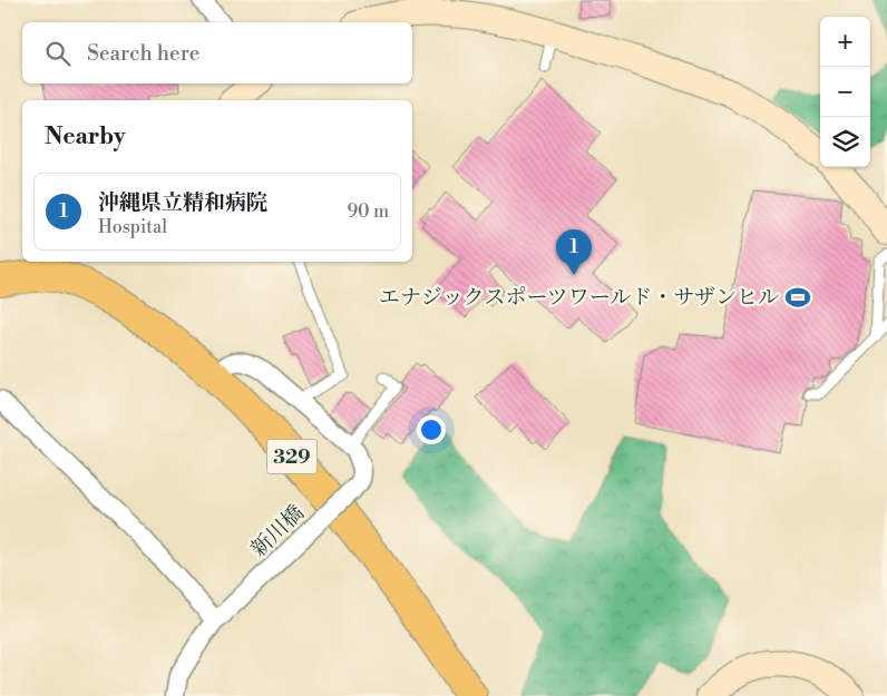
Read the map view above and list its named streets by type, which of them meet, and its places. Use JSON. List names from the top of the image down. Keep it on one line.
{"streets":{"highway":["329"],"street":["新川橋"]},"places":{"sports":["エナジックスポーツワールド・サザンヒル"]},"page":{"map_buttons":["+","−"],"search":"Search here","heading":"Nearby","list":[{"mark":"1","name":"沖縄県立精和病院","note":"Hospital","value":"90 m"}],"pins":"1"}}
